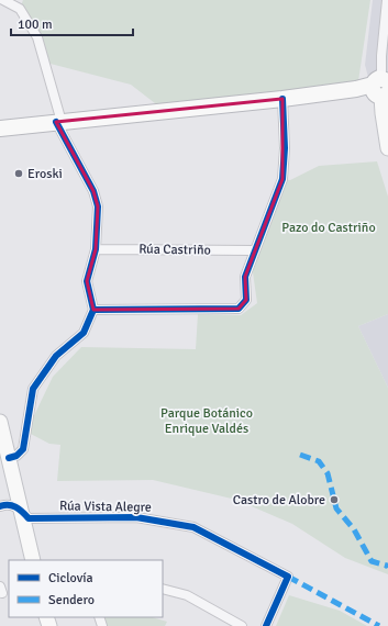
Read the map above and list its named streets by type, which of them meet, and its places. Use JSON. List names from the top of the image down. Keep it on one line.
{"streets":{"street":["Rúa Castriño","Rúa Vista Alegre"]},"parks":["Pazo do Castriño","Parque Botánico Enrique Valdés"],"places":["Eroski","Castro de Alobre"],"legend":["Ciclovía","Sendero"],"scale_bar":"100 m"}
